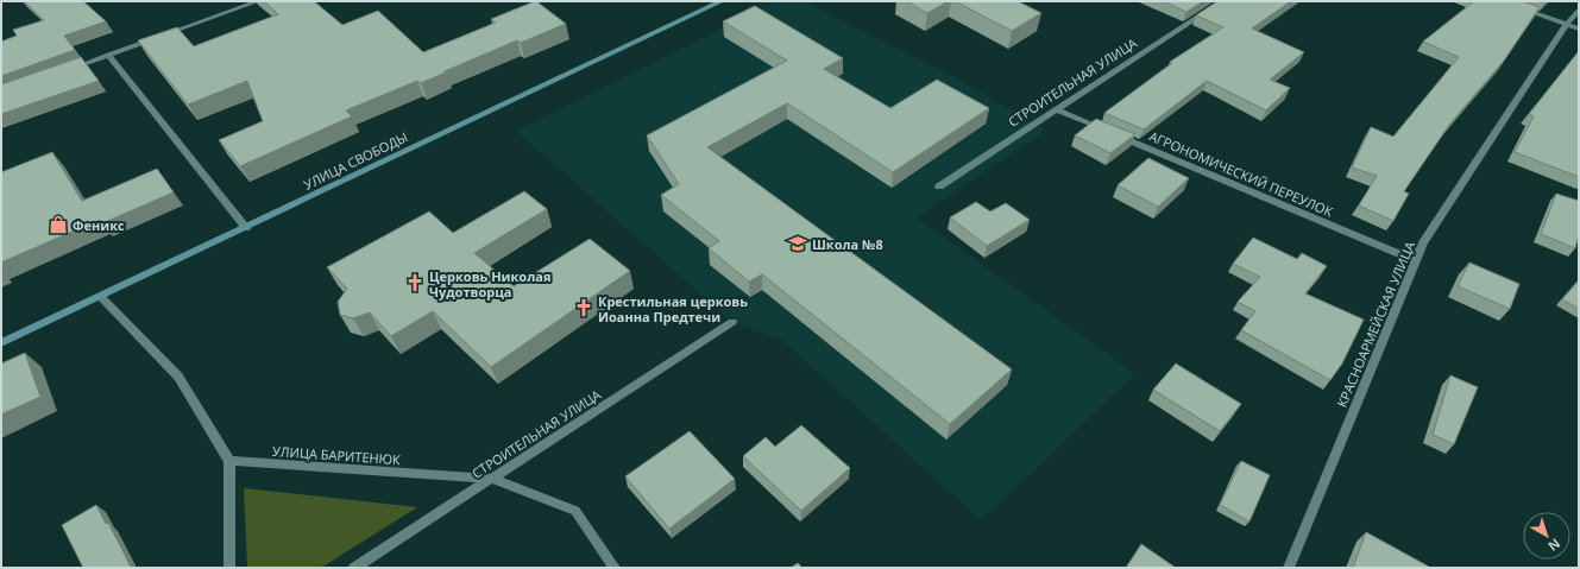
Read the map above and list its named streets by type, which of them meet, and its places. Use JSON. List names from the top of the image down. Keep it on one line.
{"streets":{"main road":["УЛИЦА СВОБОДЫ"],"street":["СТРОИТЕЛЬНАЯ УЛИЦА","АГРОНОМИЧЕСКИЙ ПЕРЕУЛОК","КРАСНОАРМЕЙСКАЯ УЛИЦА","УЛИЦА БАРИТЕНЮК"]},"crossings":[["СТРОИТЕЛЬНАЯ УЛИЦА","АГРОНОМИЧЕСКИЙ ПЕРЕУЛОК"],["СТРОИТЕЛЬНАЯ УЛИЦА","УЛИЦА БАРИТЕНЮК"],["АГРОНОМИЧЕСКИЙ ПЕРЕУЛОК","КРАСНОАРМЕЙСКАЯ УЛИЦА"]],"places":{"shop":["Феникс"],"school or university":["Школа №8"],"church":["Церковь Николая Чудотворца","Крестильная церковь Иоанна Предтечи"]},"north":"bottom right"}
